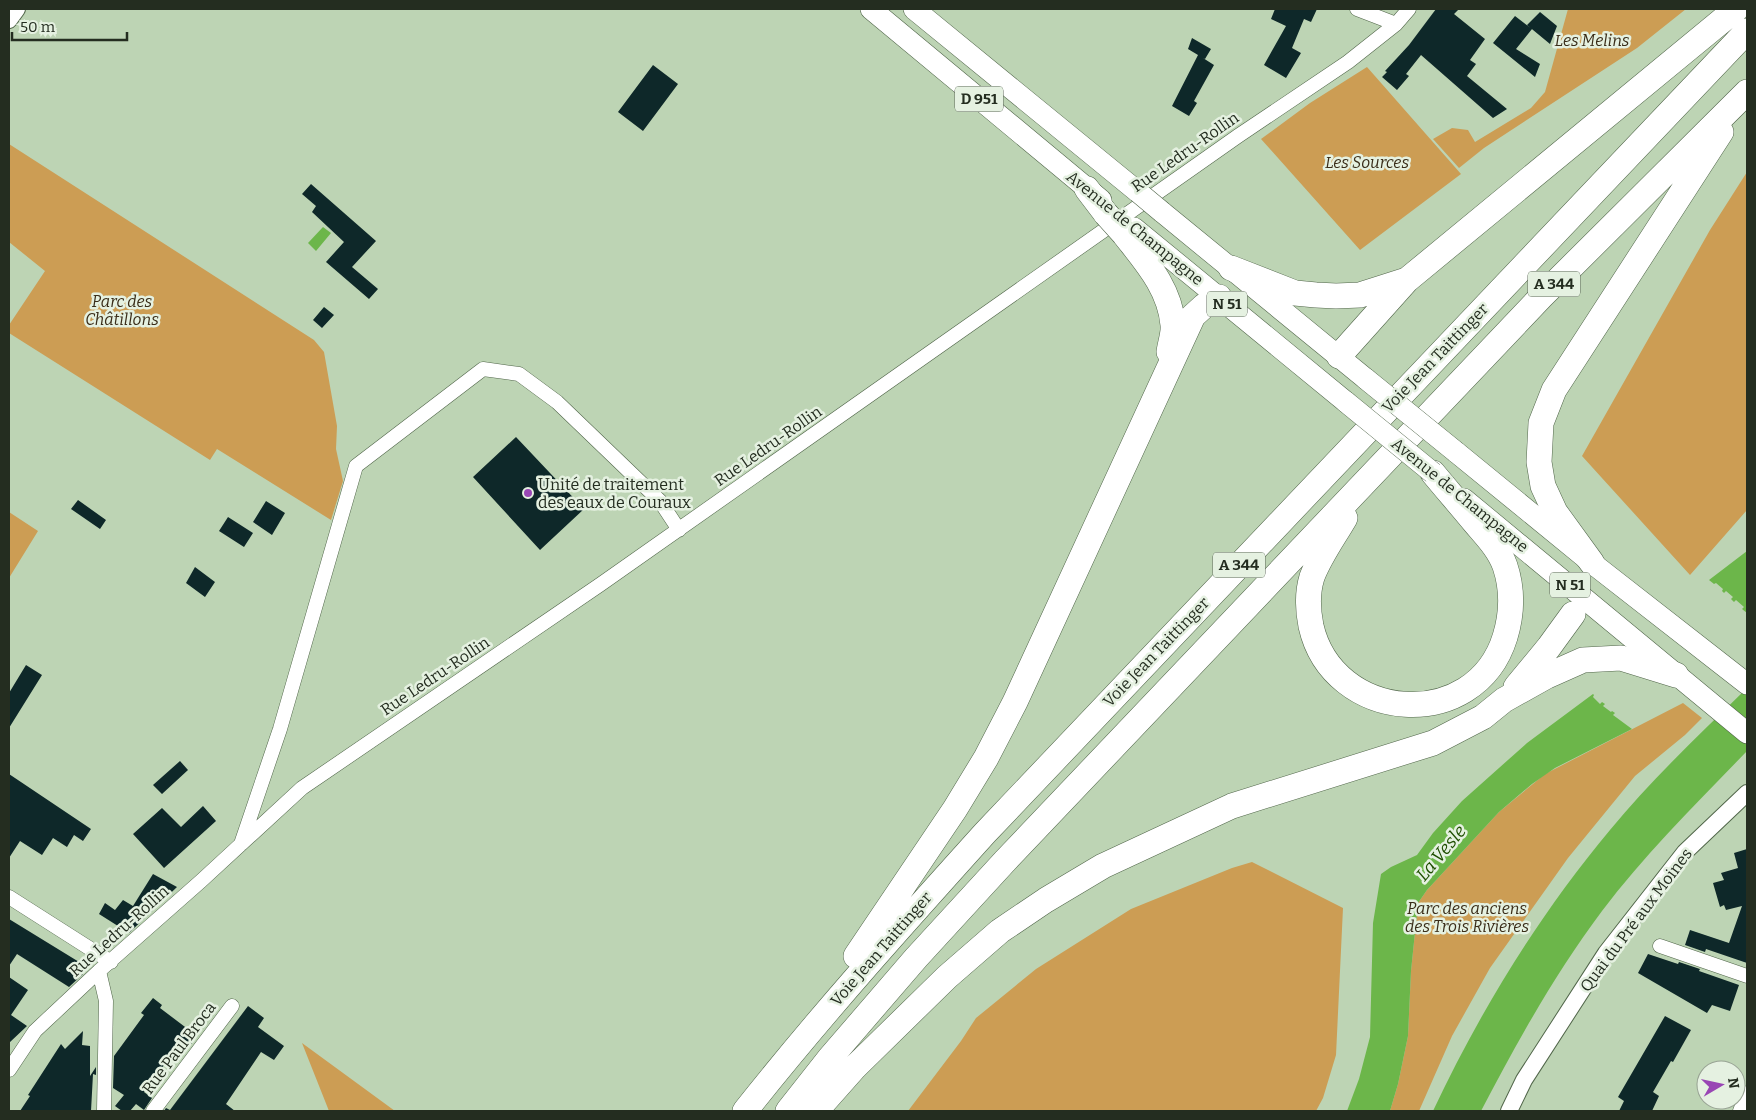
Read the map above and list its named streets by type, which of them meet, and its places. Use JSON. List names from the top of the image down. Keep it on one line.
{"streets":{"highway":["A 344","Voie Jean Taittinger"],"main road":["D 951","Avenue de Champagne","N 51"],"street":["Rue Ledru-Rollin","Quai du Pré aux Moines","Rue Paul Broca"]},"water":["La Vesle"],"parks":["Les Melins","Les Sources","Parc des Châtillons","Parc des anciens des Trois Rivières"],"places":["Unité de traitement des eaux de Couraux"],"scale_bar":"50 m","north":"right"}
